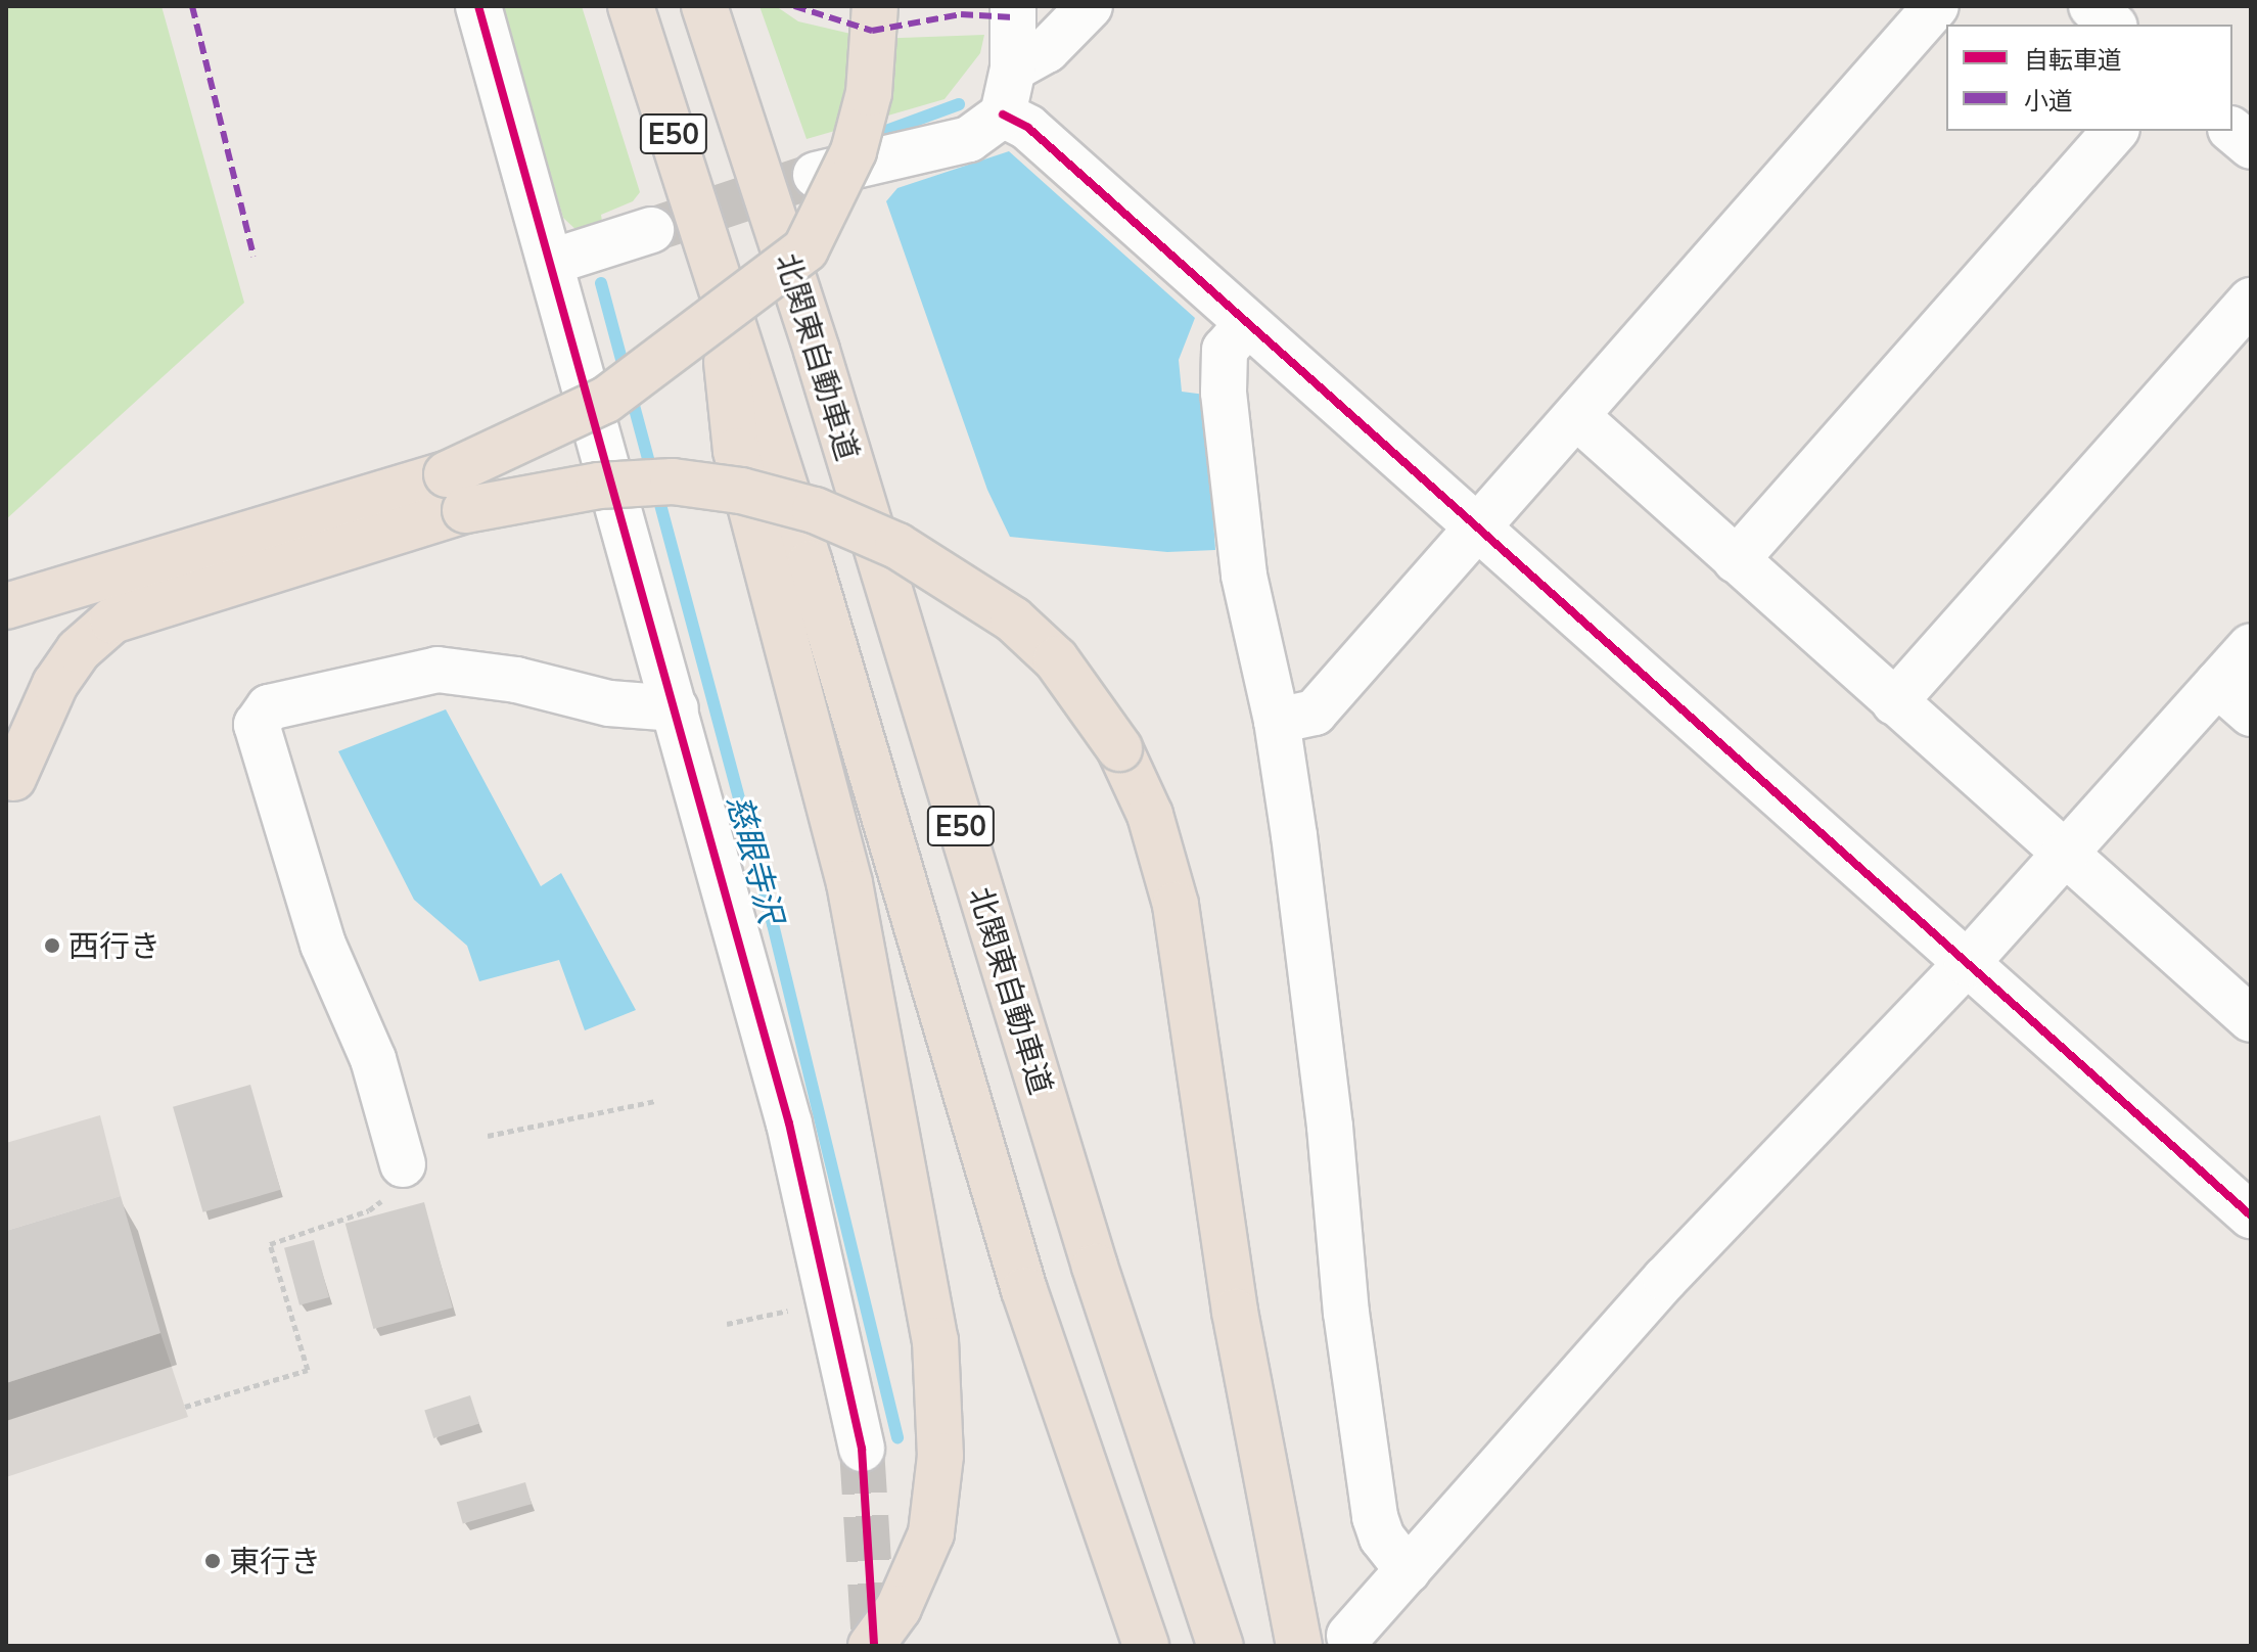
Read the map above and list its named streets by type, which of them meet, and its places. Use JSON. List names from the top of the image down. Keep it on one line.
{"streets":{"highway":["E50","北関東自動車道"]},"water":["慈眼寺沢"],"places":["西行き","東行き"],"legend":["自転車道","小道"]}
